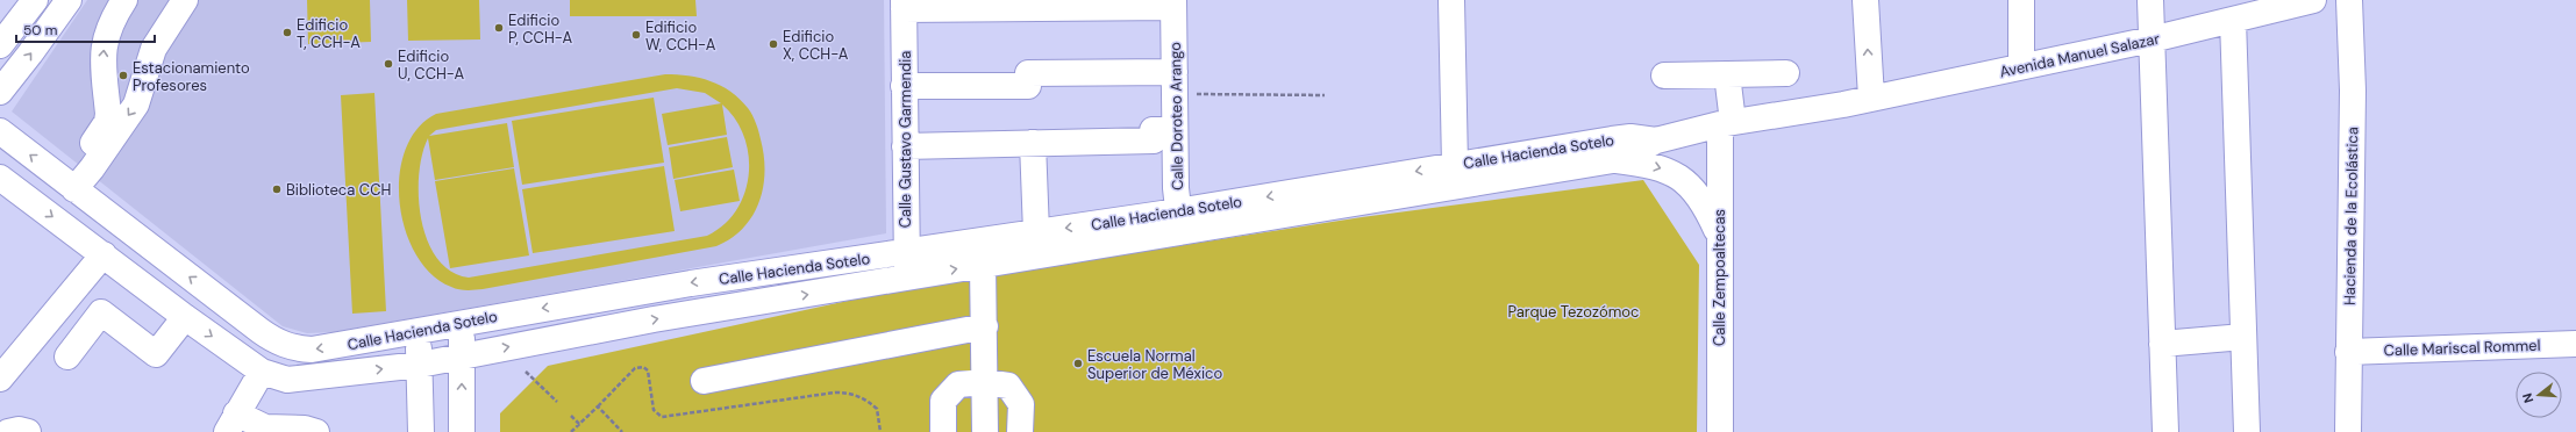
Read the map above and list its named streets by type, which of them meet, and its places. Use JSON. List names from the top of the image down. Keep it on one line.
{"streets":{"street":["Avenida Manuel Salazar","Calle Doroteo Arango","Calle Gustavo Garmendia","Calle Hacienda Sotelo","Hacienda de la Ecolástica","Calle Zempoaltecas","Calle Mariscal Rommel"]},"crossings":[["Avenida Manuel Salazar","Calle Hacienda Sotelo"],["Calle Doroteo Arango","Calle Hacienda Sotelo"],["Calle Gustavo Garmendia","Calle Hacienda Sotelo"],["Calle Hacienda Sotelo","Calle Zempoaltecas"],["Hacienda de la Ecolástica","Calle Mariscal Rommel"]],"parks":["Parque Tezozómoc"],"places":["Edificio P, CCH-A","Edificio T, CCH-A","Edificio W, CCH-A","Edificio X, CCH-A","Edificio U, CCH-A","Estacionamiento Profesores","Biblioteca CCH","Escuela Normal Superior de México"],"scale_bar":"50 m","north":"left"}
